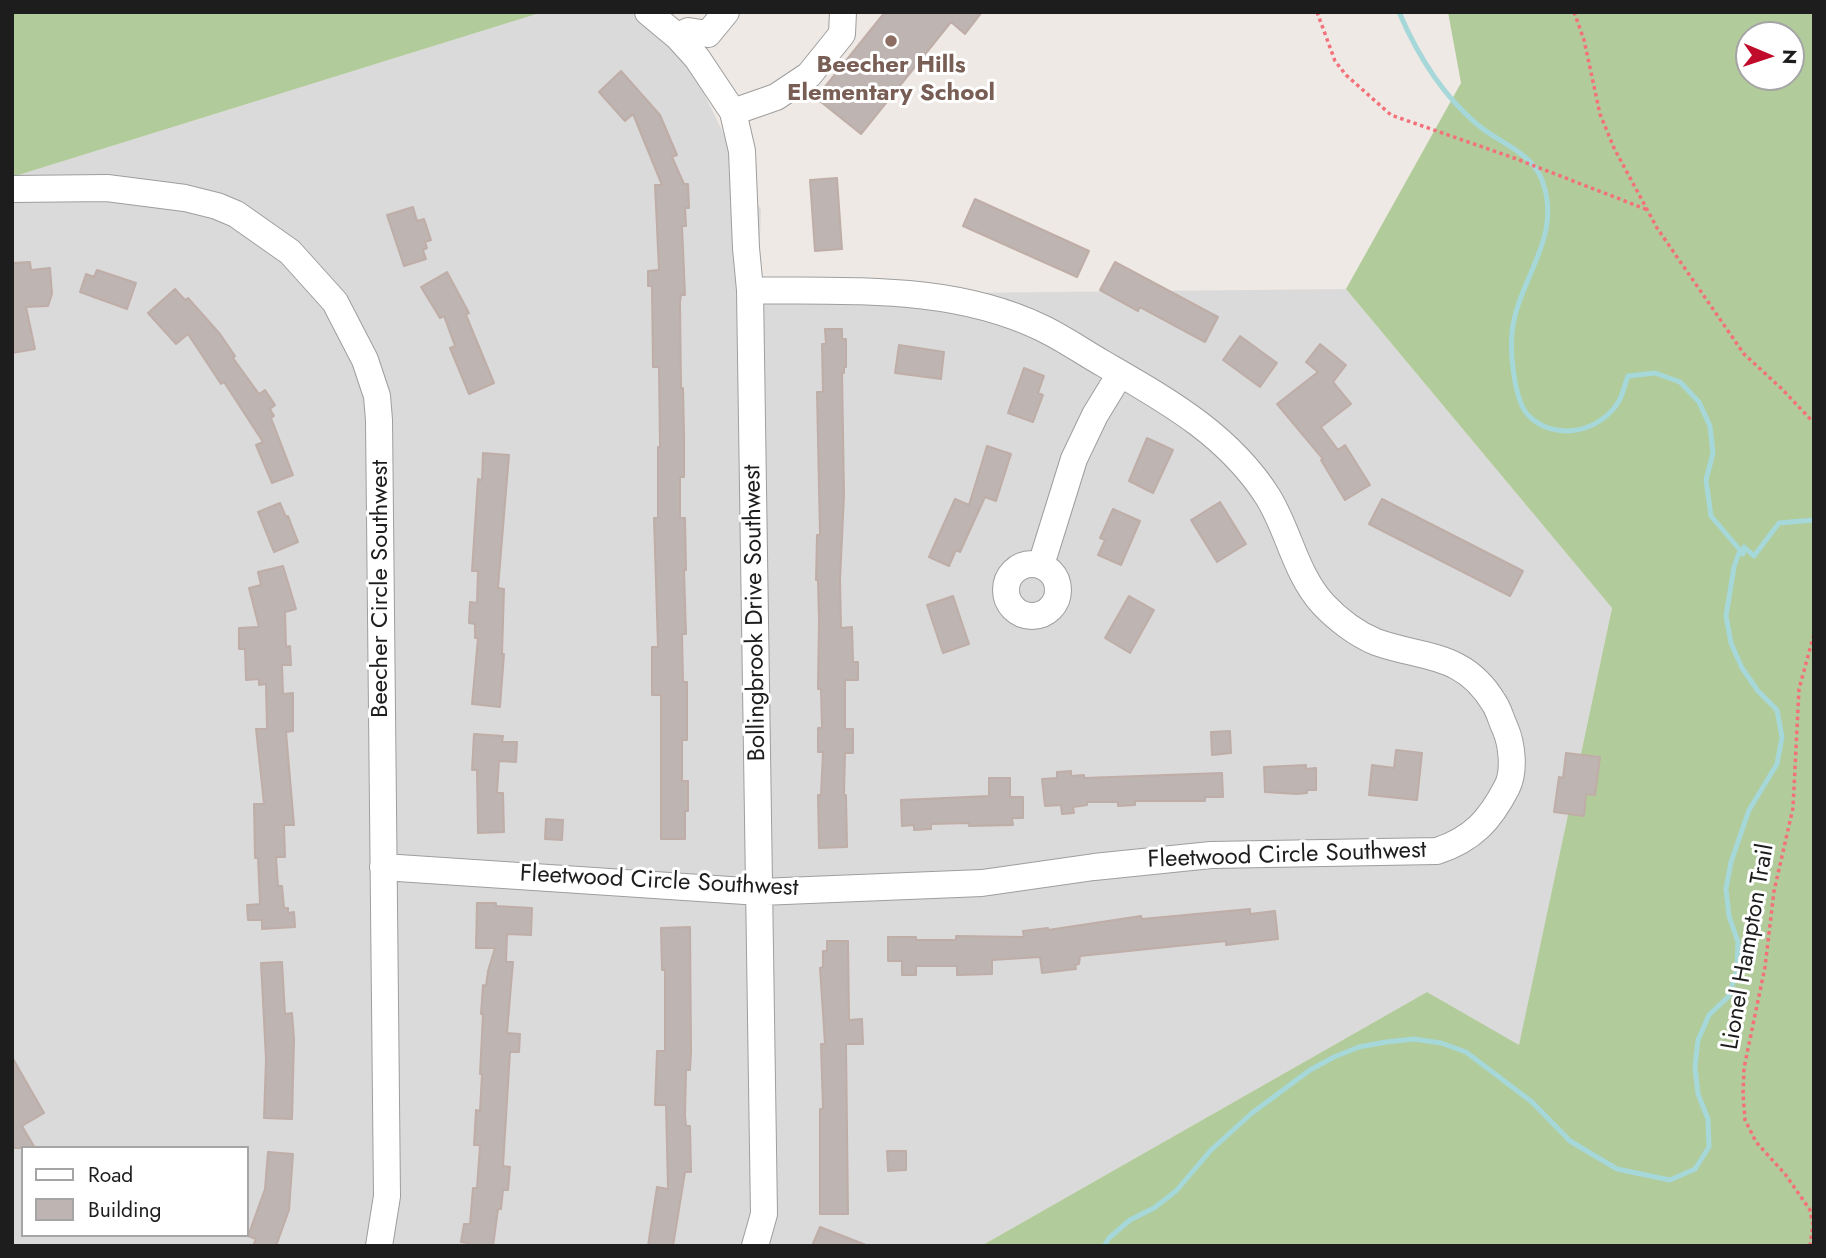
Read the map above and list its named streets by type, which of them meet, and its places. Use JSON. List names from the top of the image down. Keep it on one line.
{"streets":{"street":["Beecher Circle Southwest","Bollingbrook Drive Southwest","Fleetwood Circle Southwest"],"path":["Lionel Hampton Trail"]},"crossings":[["Beecher Circle Southwest","Fleetwood Circle Southwest"],["Bollingbrook Drive Southwest","Fleetwood Circle Southwest"]],"places":["Beecher Hills Elementary School"],"legend":["Road","Building"],"north":"right"}
